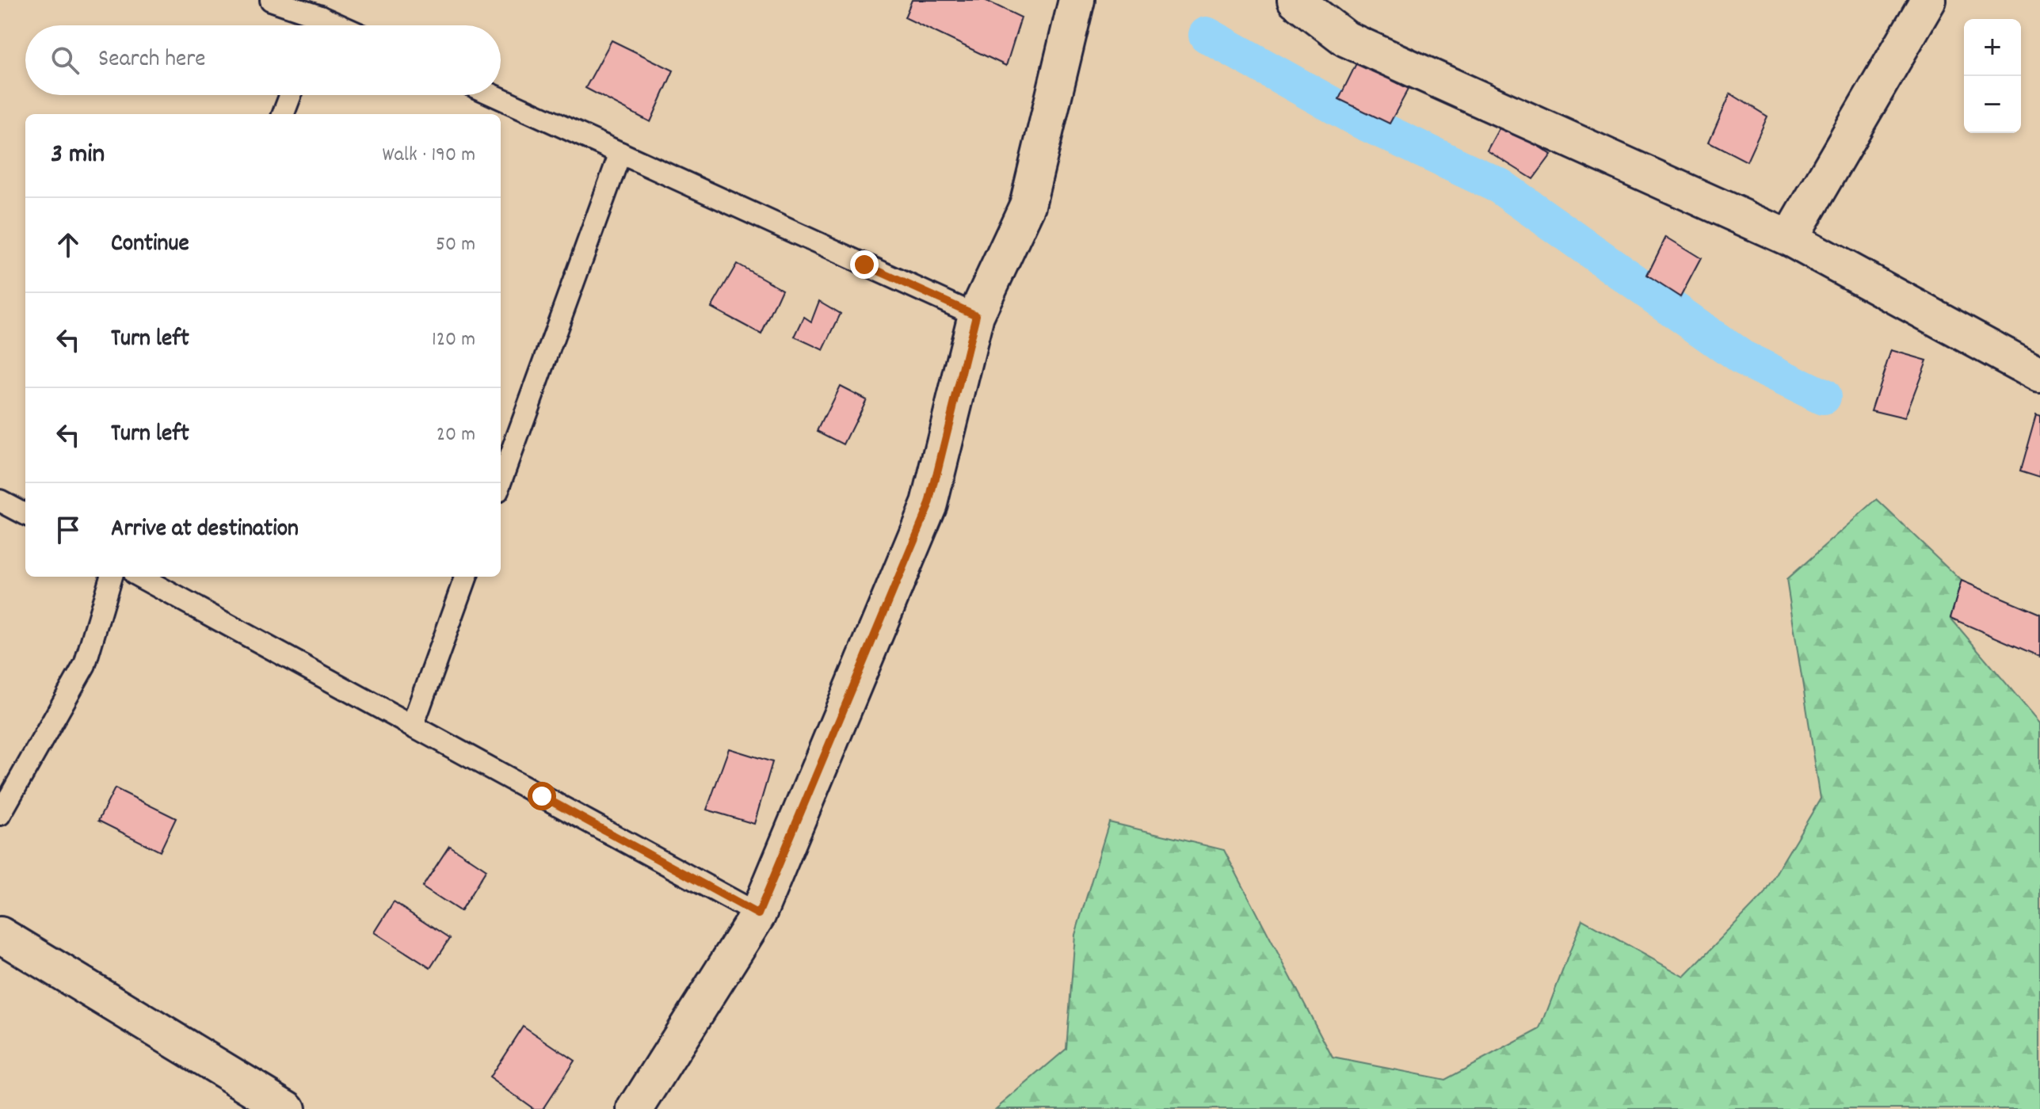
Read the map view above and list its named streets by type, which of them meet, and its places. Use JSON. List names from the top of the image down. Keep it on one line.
{"page":{"map_buttons":["+","−"],"search":"Search here","heading":["3 min","Walk · 190 m"],"list":[["Continue","50 m"],["Turn left","120 m"],["Turn left","20 m"],"Arrive at destination"]}}
